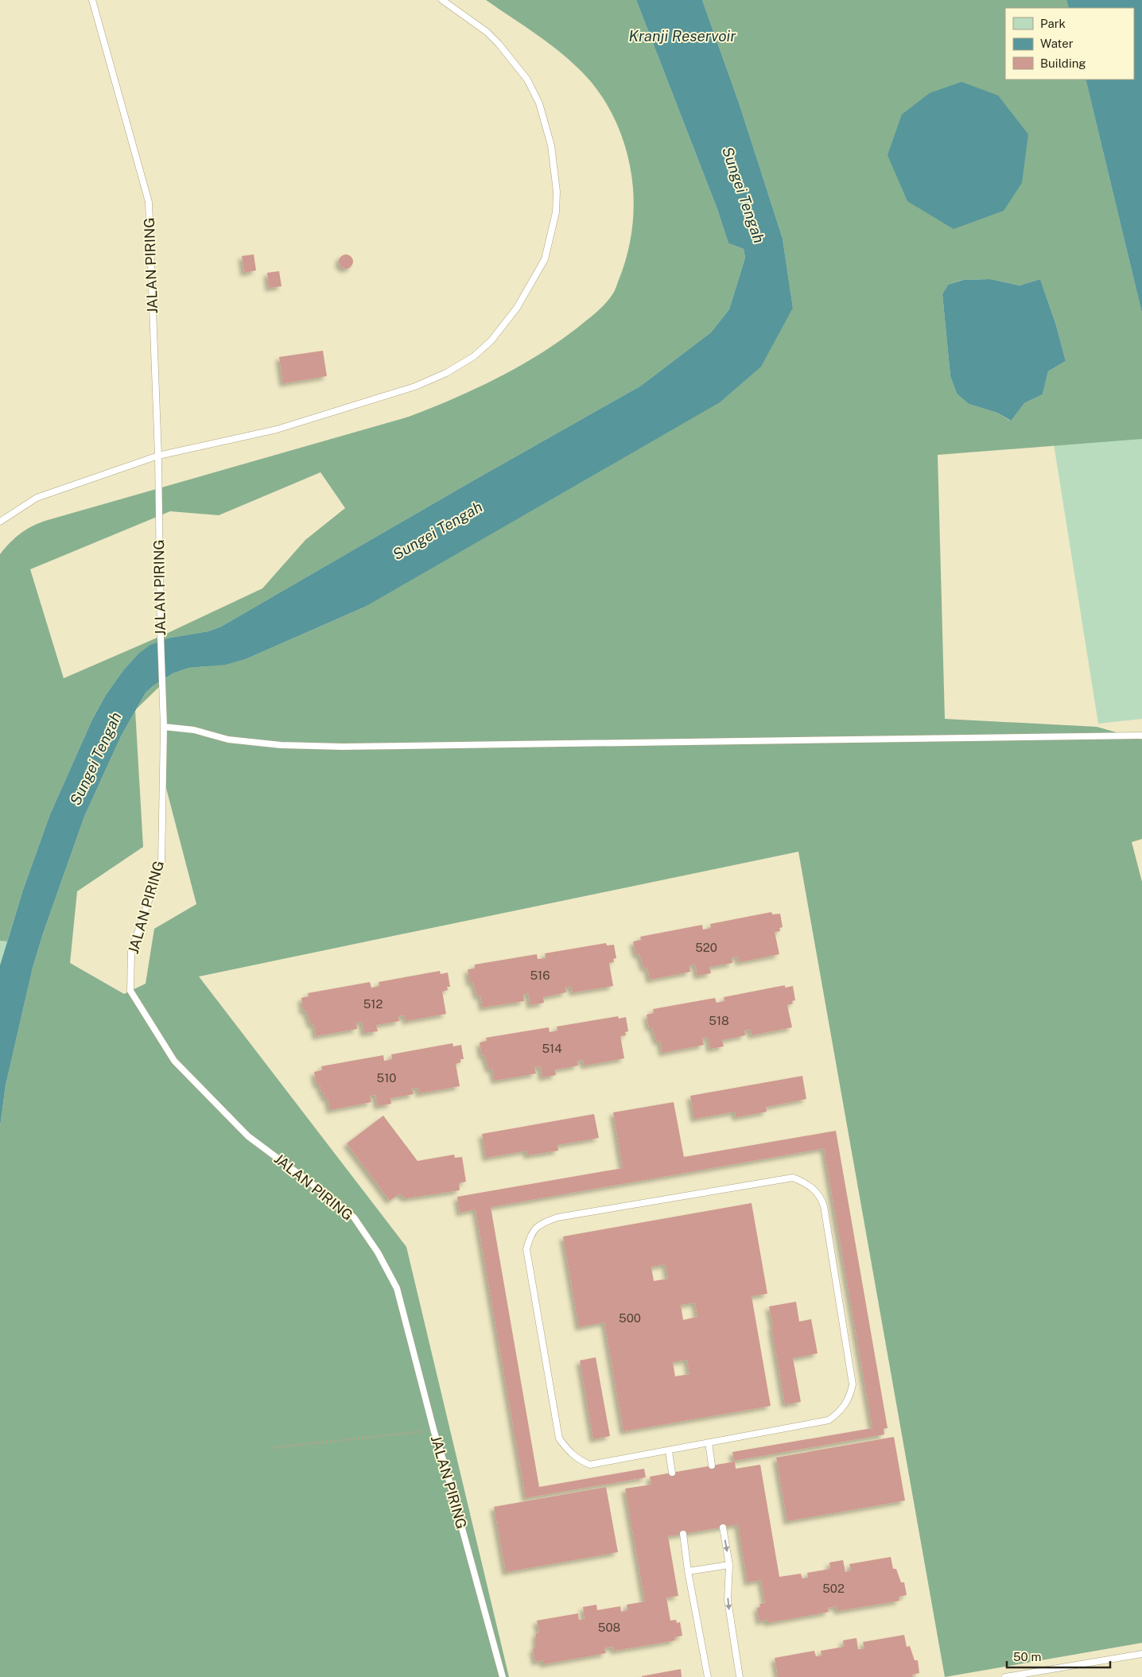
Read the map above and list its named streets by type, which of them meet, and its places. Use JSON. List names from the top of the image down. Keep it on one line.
{"streets":{"lane":["JALAN PIRING"]},"water":["Kranji Reservoir","Sungei Tengah"],"house_numbers":["520","516","512","518","514","510","500","502","508"],"legend":["Park","Water","Building"],"scale_bar":"50 m"}
